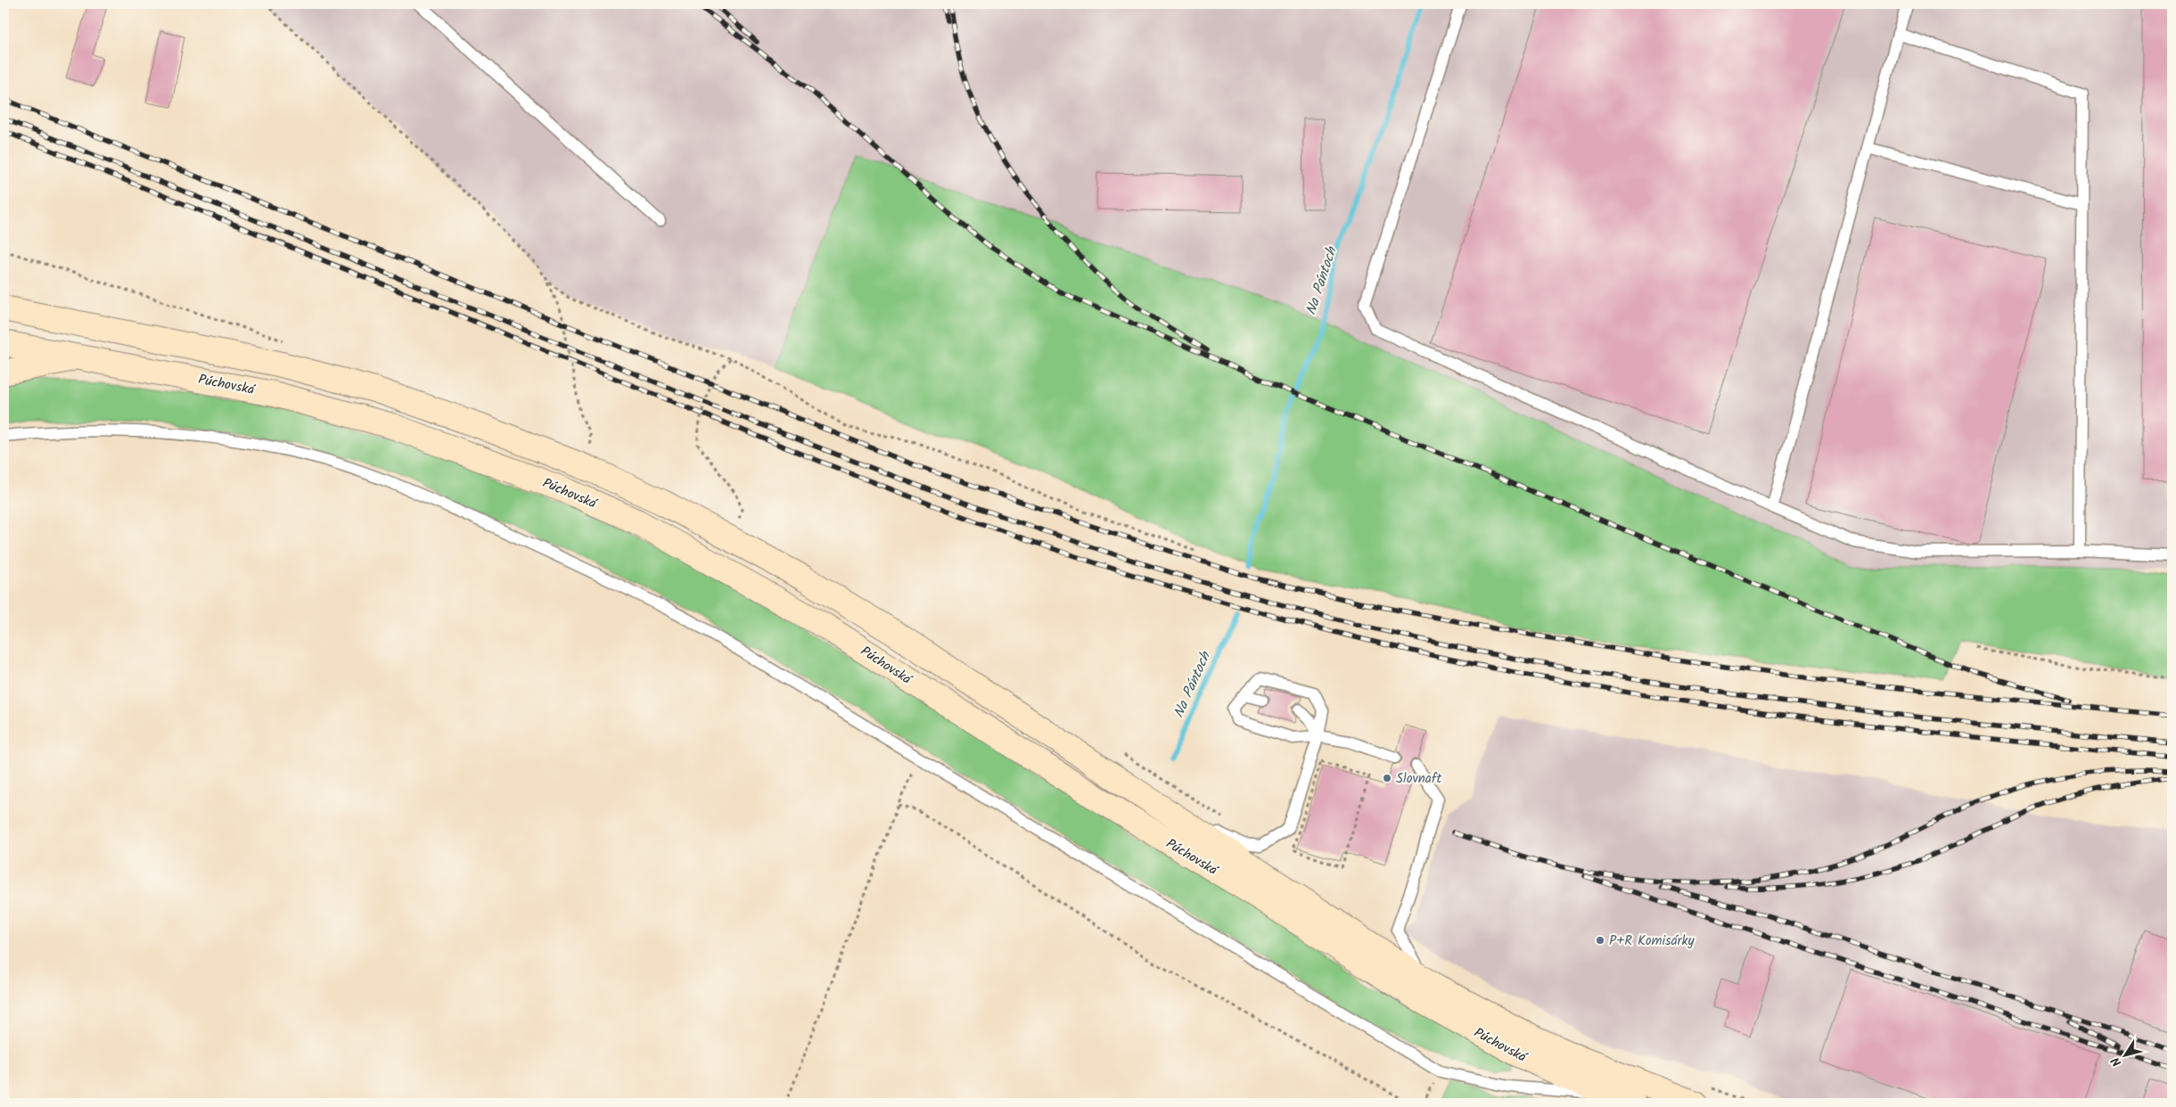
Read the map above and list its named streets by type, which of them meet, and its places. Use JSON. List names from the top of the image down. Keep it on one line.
{"streets":{"main road":["Púchovská"]},"water":["Na Pántoch"],"places":["Slovnaft","P+R Komisárky"],"north":"bottom left"}
